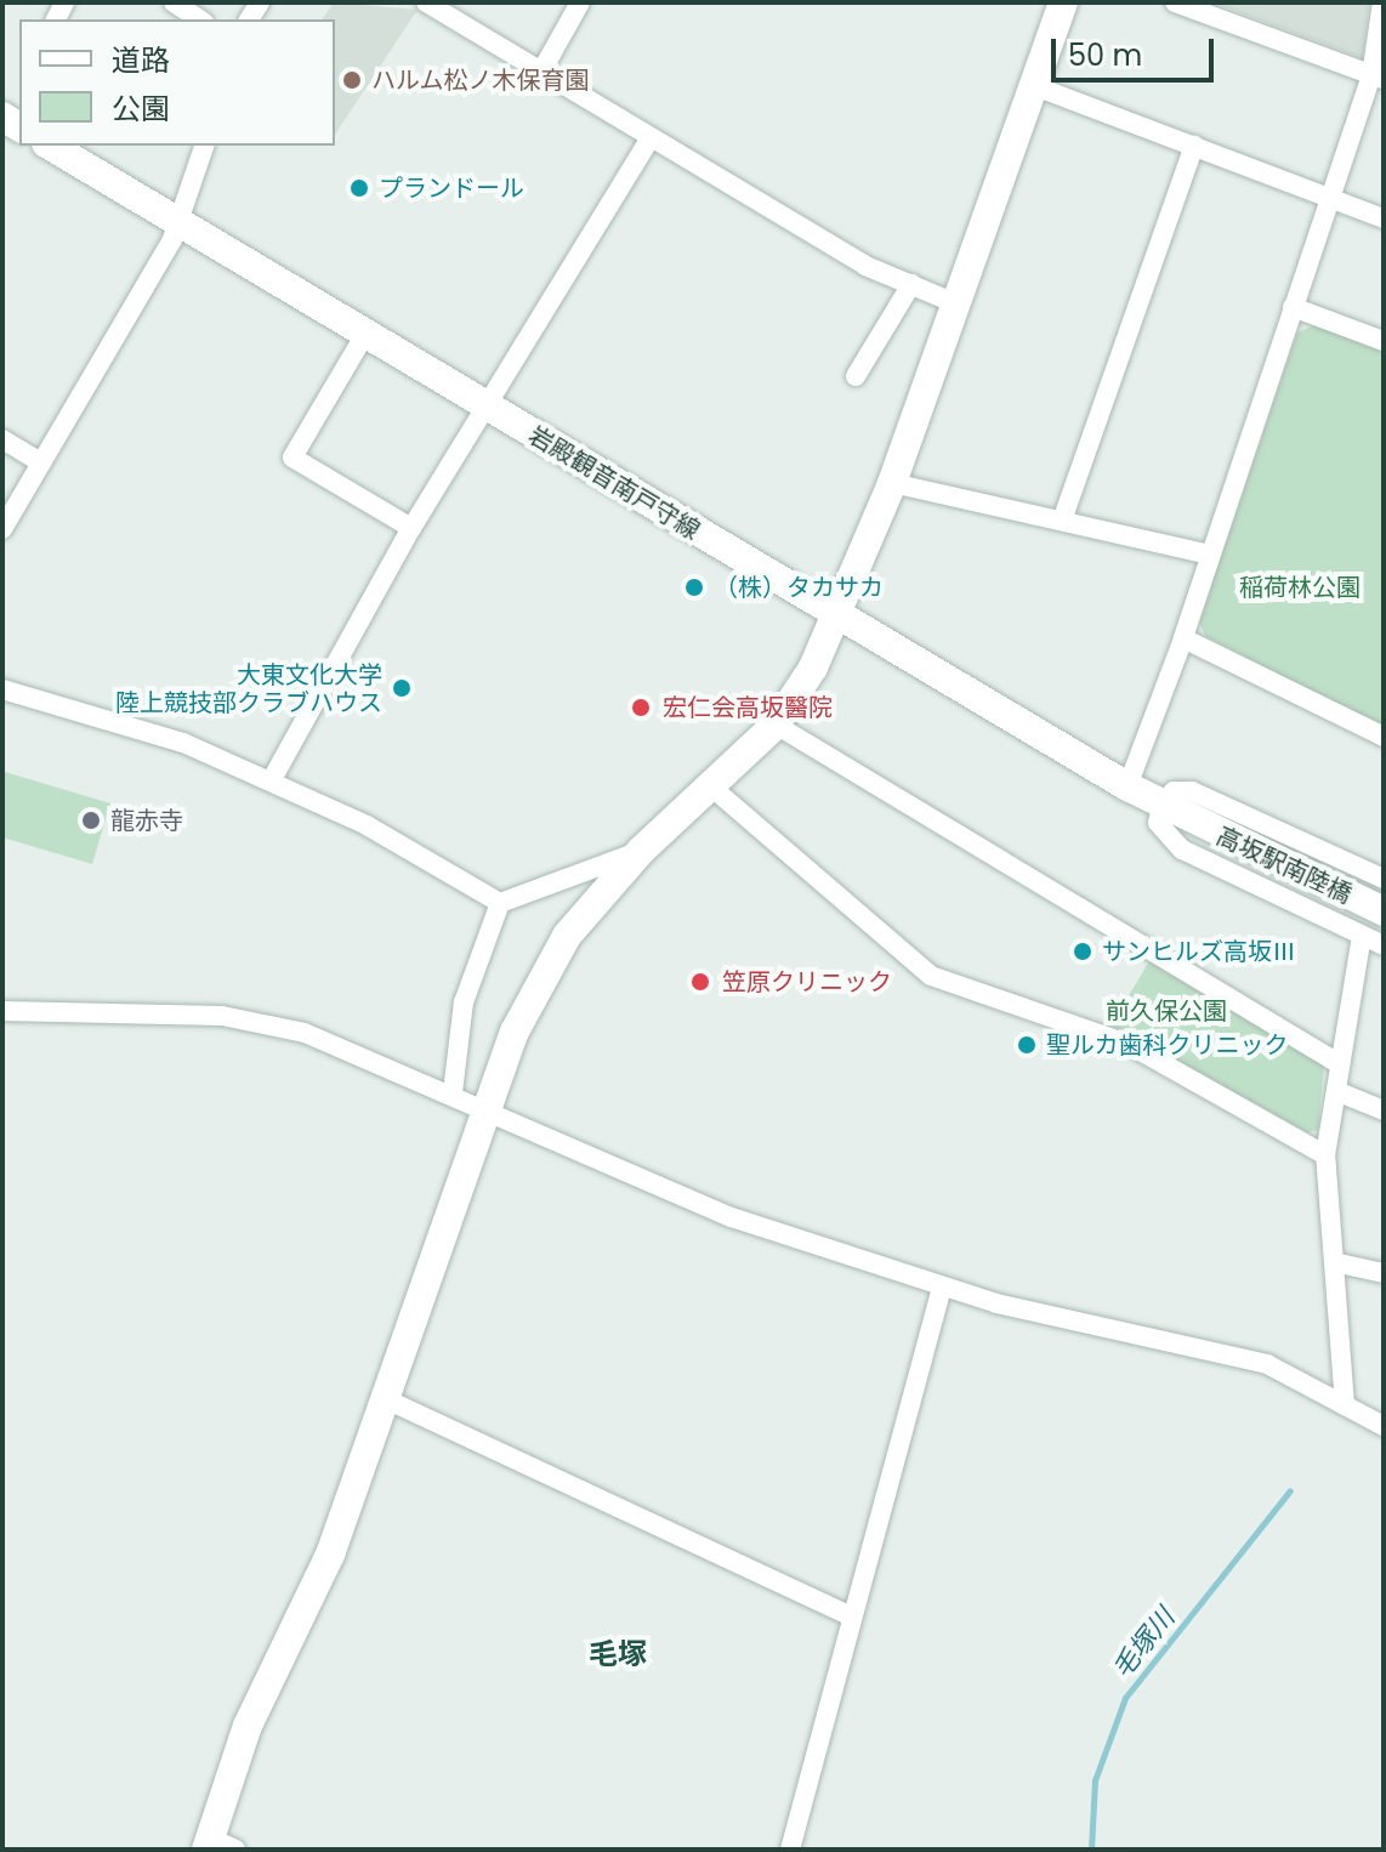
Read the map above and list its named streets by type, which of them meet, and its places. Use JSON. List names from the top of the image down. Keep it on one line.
{"streets":{"street":["岩殿観音南戸守線","高坂駅南陸橋"]},"crossings":[["岩殿観音南戸守線","高坂駅南陸橋"]],"districts":["毛塚"],"water":["毛塚川"],"parks":["稲荷林公園","前久保公園"],"places":["ハルム松ノ木保育園","プランドール","（株）タカサカ","大東文化大学 陸上競技部クラブハウス","宏仁会高坂醫院","龍赤寺","サンヒルズ高坂Ⅲ","笠原クリニック","聖ルカ歯科クリニック"],"legend":["道路","公園"],"scale_bar":"50 m"}
